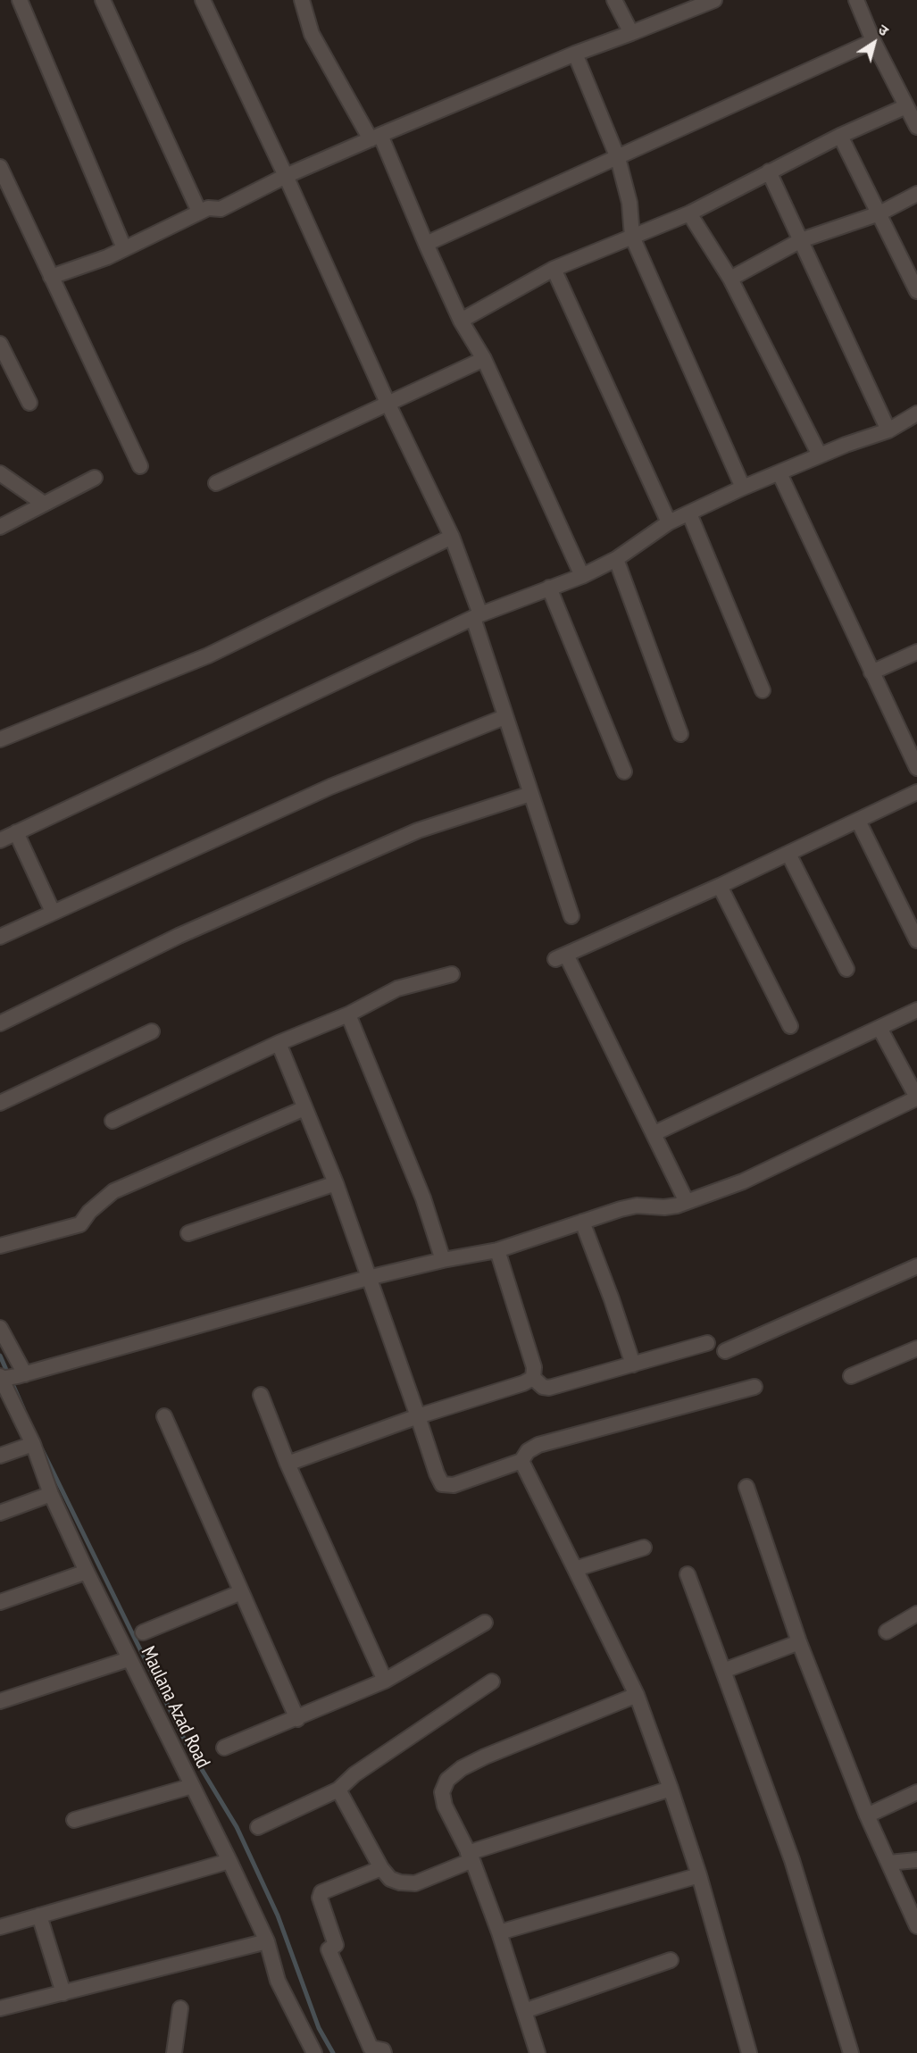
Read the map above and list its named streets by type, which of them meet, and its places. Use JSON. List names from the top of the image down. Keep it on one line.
{"streets":{"street":["Maulana Azad Road"]},"north":"top right"}
